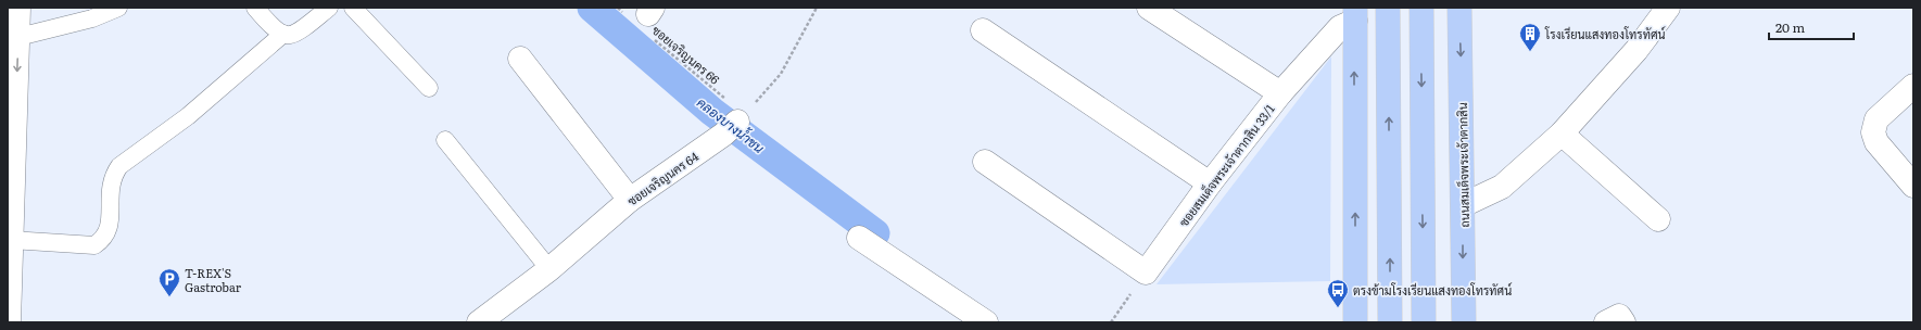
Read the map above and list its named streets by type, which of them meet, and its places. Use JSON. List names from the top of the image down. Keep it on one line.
{"streets":{"main road":["ถนนสมเด็จพระเจ้าตากสิน"],"street":["ซอยสมเด็จพระเจ้าตากสิน 33/1","ซอยเจริญนคร 64"],"path":["ซอยเจริญนคร 66"]},"crossings":[["ซอยเจริญนคร 66","ซอยเจริญนคร 64"]],"water":["คลองบางน้ำชน"],"places":{"building":["โรงเรียนแสงทองโทรทัศน์"],"parking":["T-REX'S Gastrobar"],"bus stop":["ตรงข้ามโรงเรียนแสงทองโทรทัศน์"]},"scale_bar":"20 m"}
